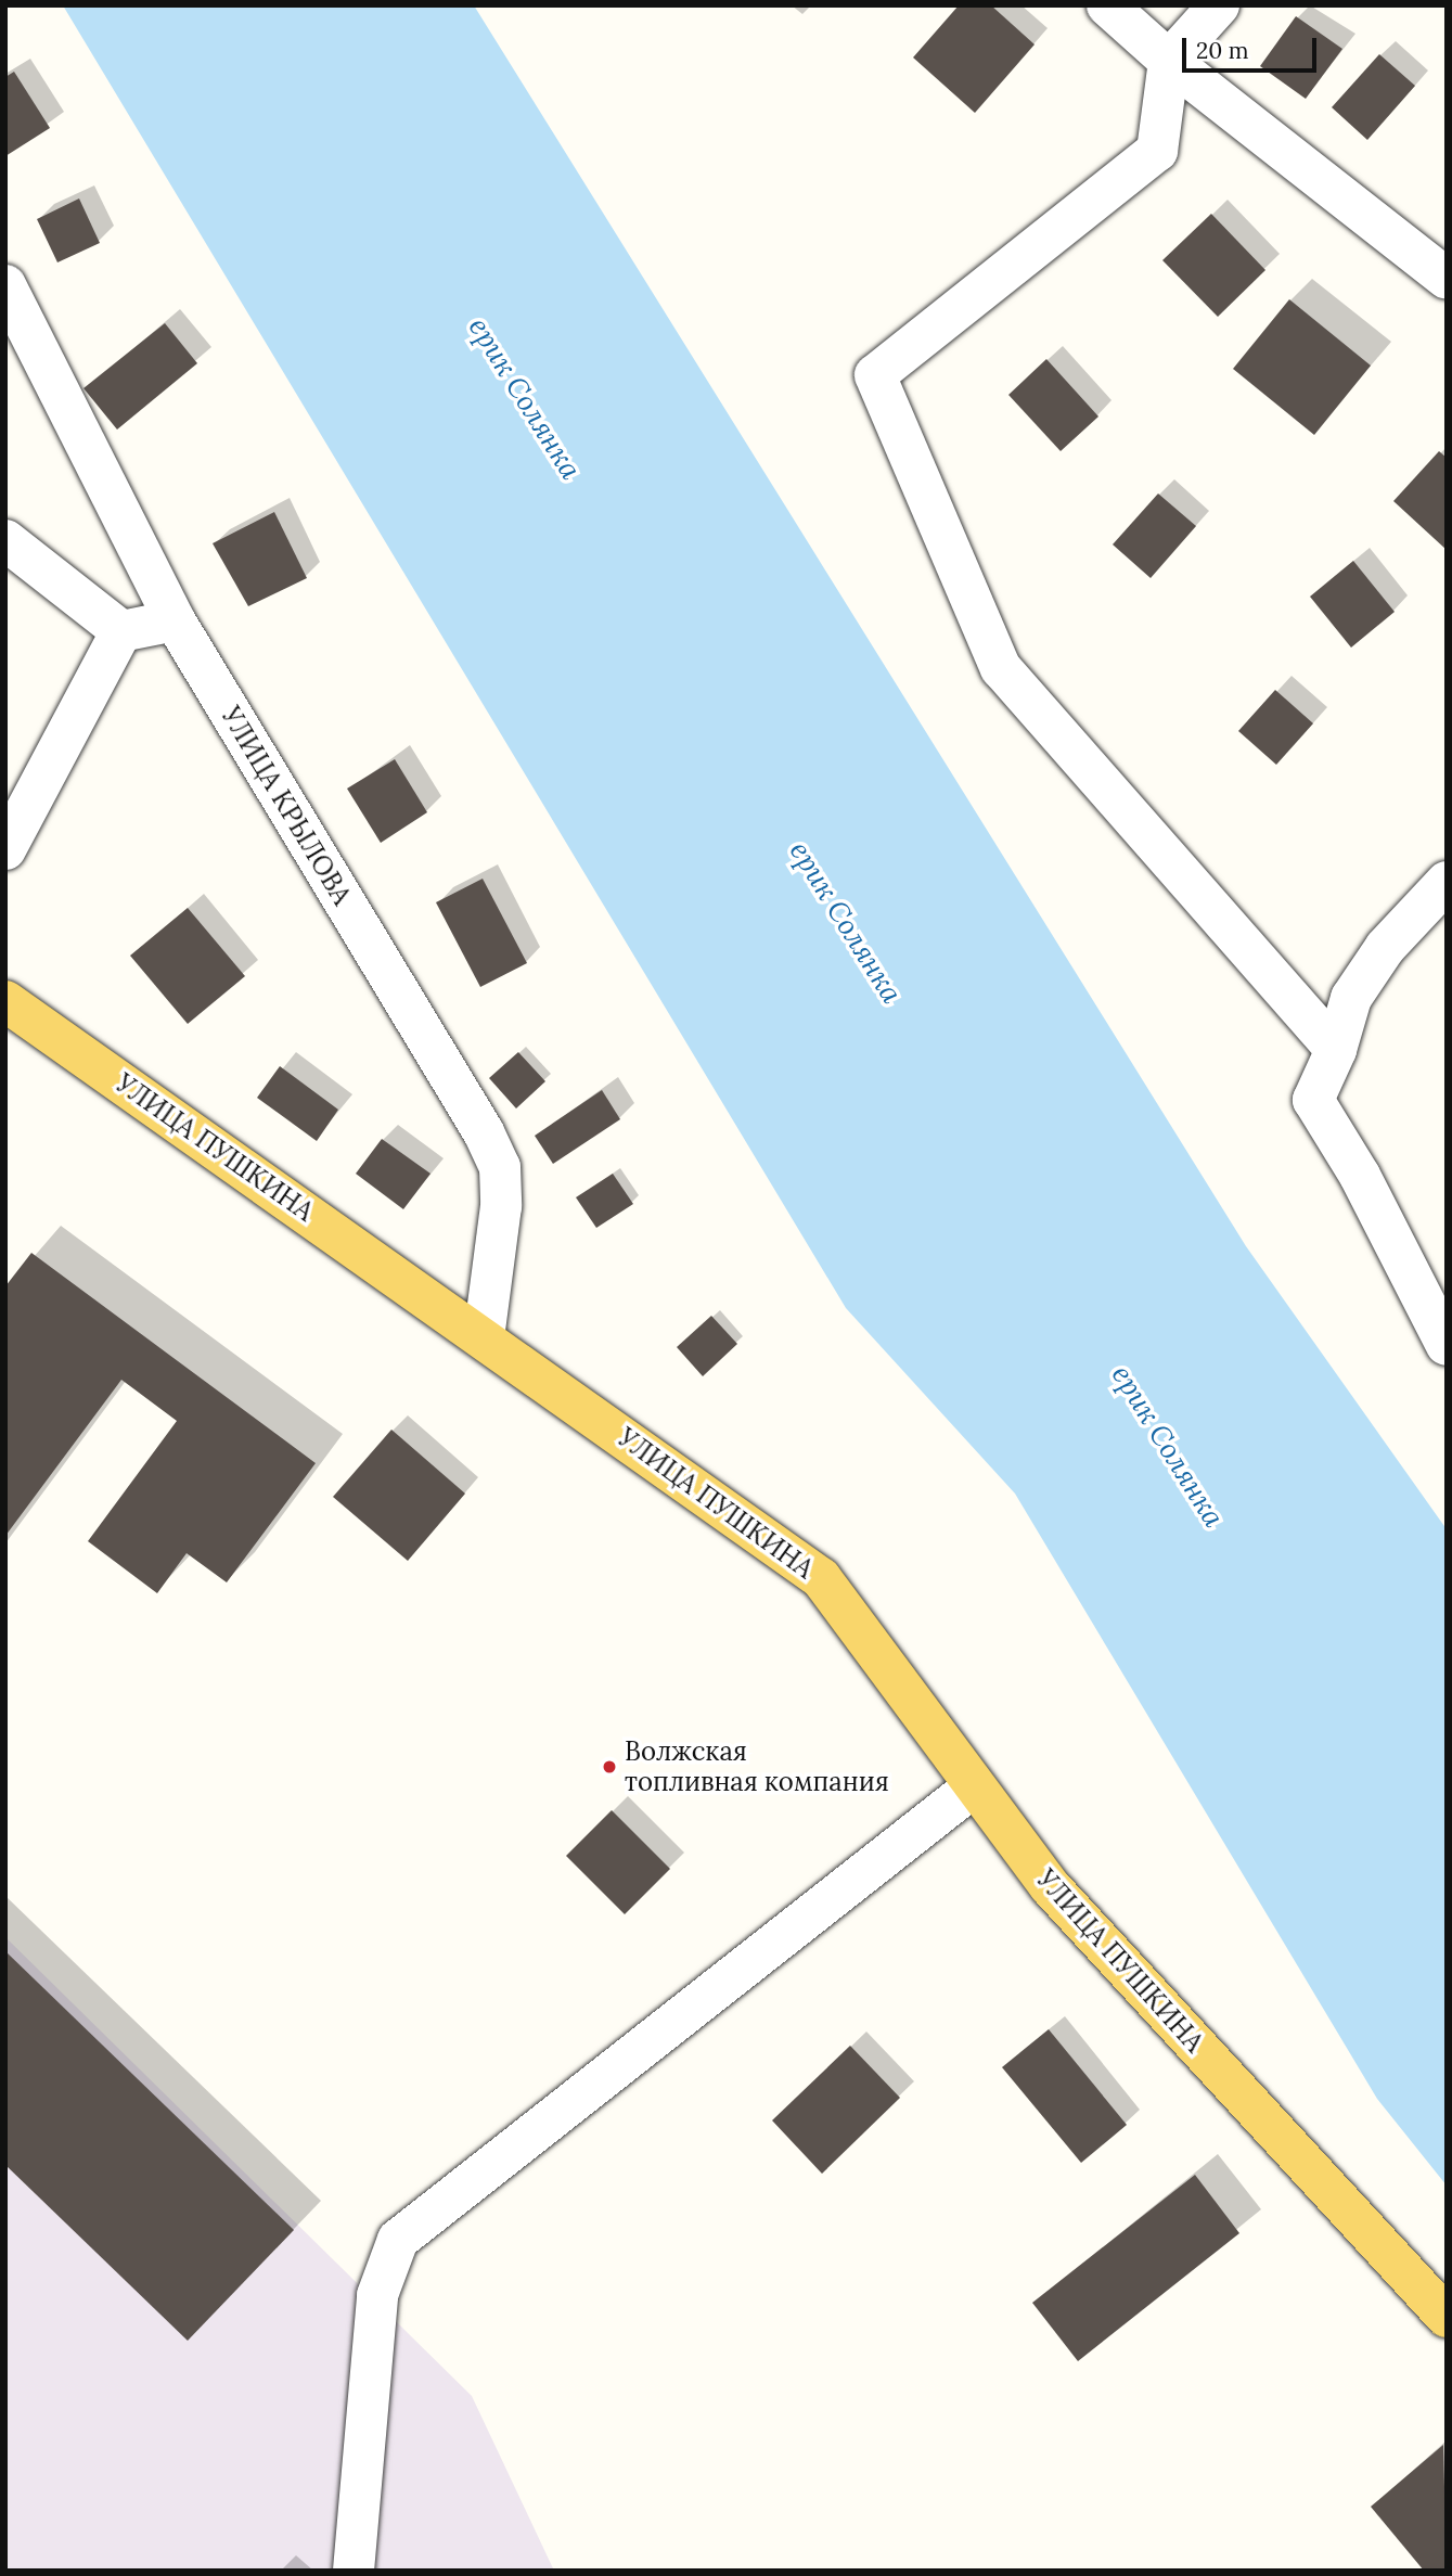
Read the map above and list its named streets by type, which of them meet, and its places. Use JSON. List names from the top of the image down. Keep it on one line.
{"streets":{"main road":["УЛИЦА ПУШКИНА"],"street":["УЛИЦА КРЫЛОВА"]},"crossings":[["УЛИЦА КРЫЛОВА","УЛИЦА ПУШКИНА"]],"water":["ерик Солянка"],"places":["Волжская топливная компания"],"scale_bar":"20 m"}
